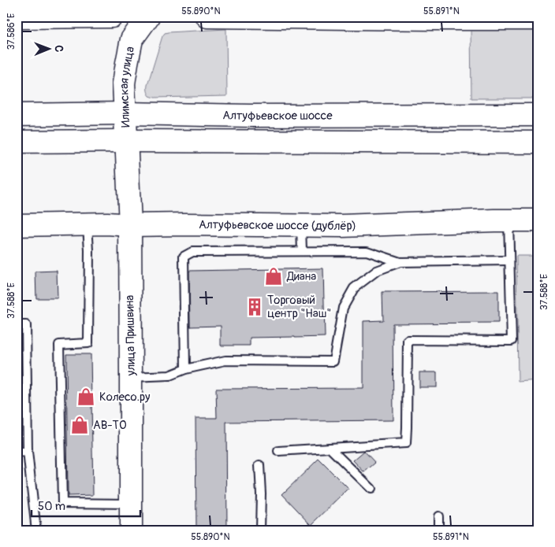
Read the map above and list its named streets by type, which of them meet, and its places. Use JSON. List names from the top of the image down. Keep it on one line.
{"streets":{"main road":["Илимская улица","Алтуфьевское шоссе","Алтуфьевское шоссе (дублёр)","улица Пришвина"]},"crossings":[["Илимская улица","Алтуфьевское шоссе"],["Илимская улица","улица Пришвина"],["Алтуфьевское шоссе (дублёр)","улица Пришвина"]],"places":{"shop":["Диана","Колесо.ру","АВ-ТО"],"building":["Торговый центр \"Наш\""]},"scale_bar":"50 m","north":"right","coordinates":["55.890°N","55.891°N","37.586°E","37.588°E"]}
